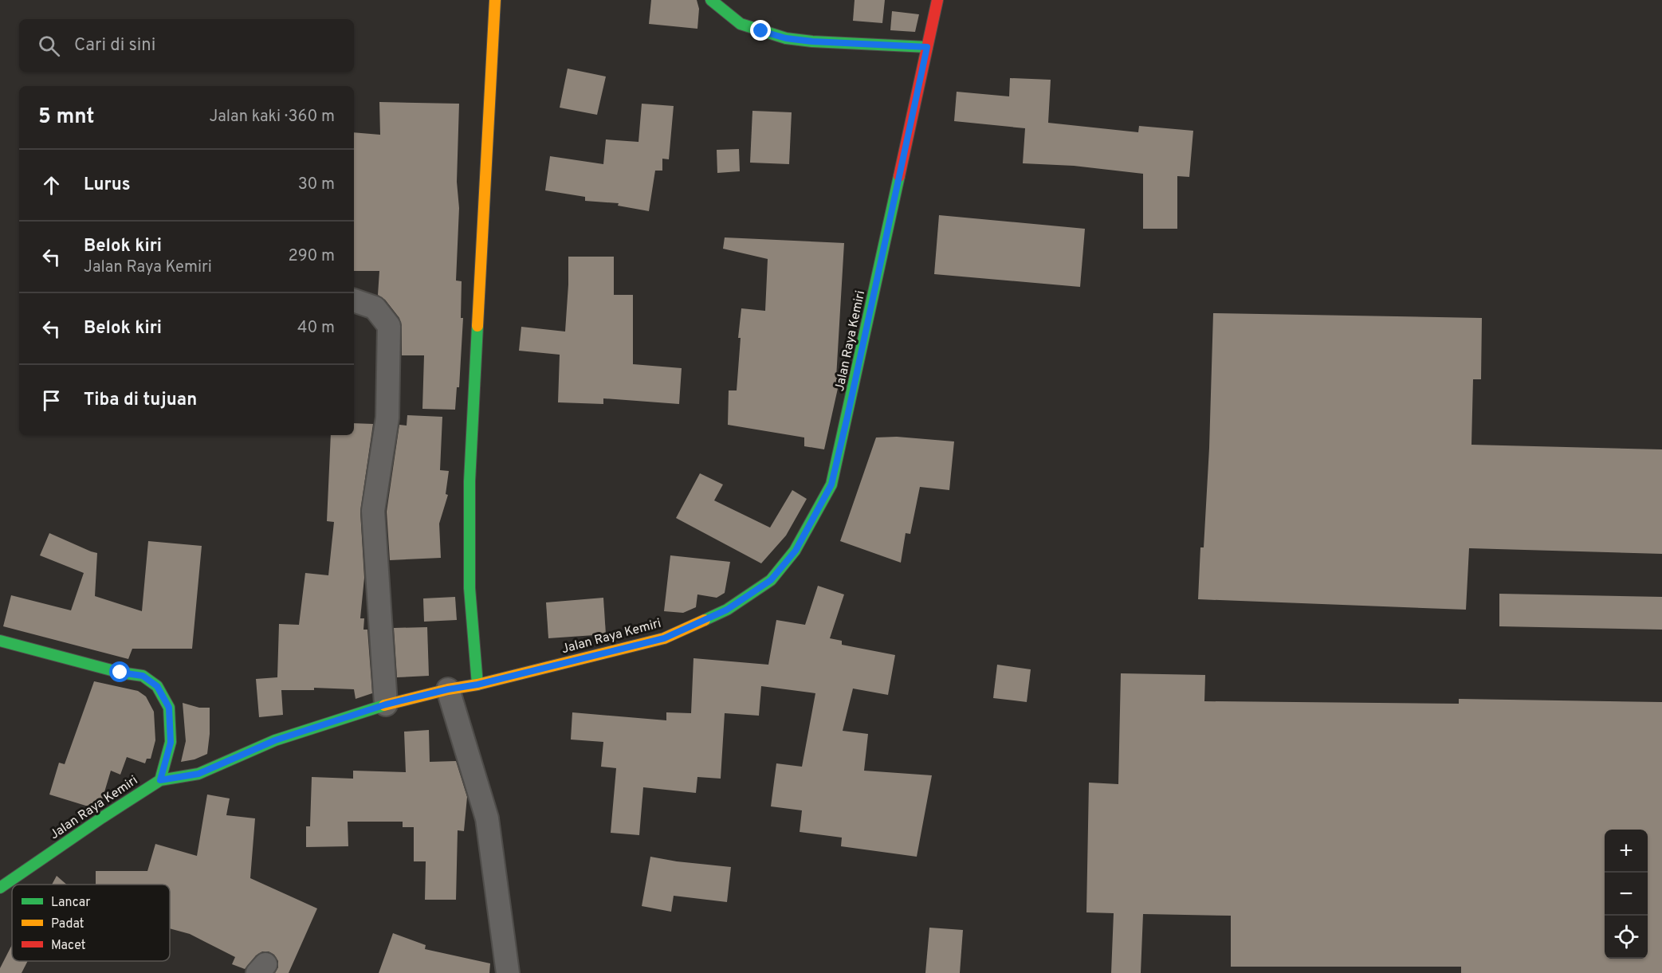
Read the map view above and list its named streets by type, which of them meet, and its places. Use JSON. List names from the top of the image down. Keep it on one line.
{"streets":{"street":["Jalan Raya Kemiri"]},"legend":["Lancar","Padat","Macet"],"page":{"search":"Cari di sini","heading":["5 mnt","Jalan kaki · 360 m"],"list":[["Lurus","30 m"],["Belok kiri","Jalan Raya Kemiri","290 m"],["Belok kiri","40 m"],"Tiba di tujuan"],"map_buttons":["+","−"]}}
